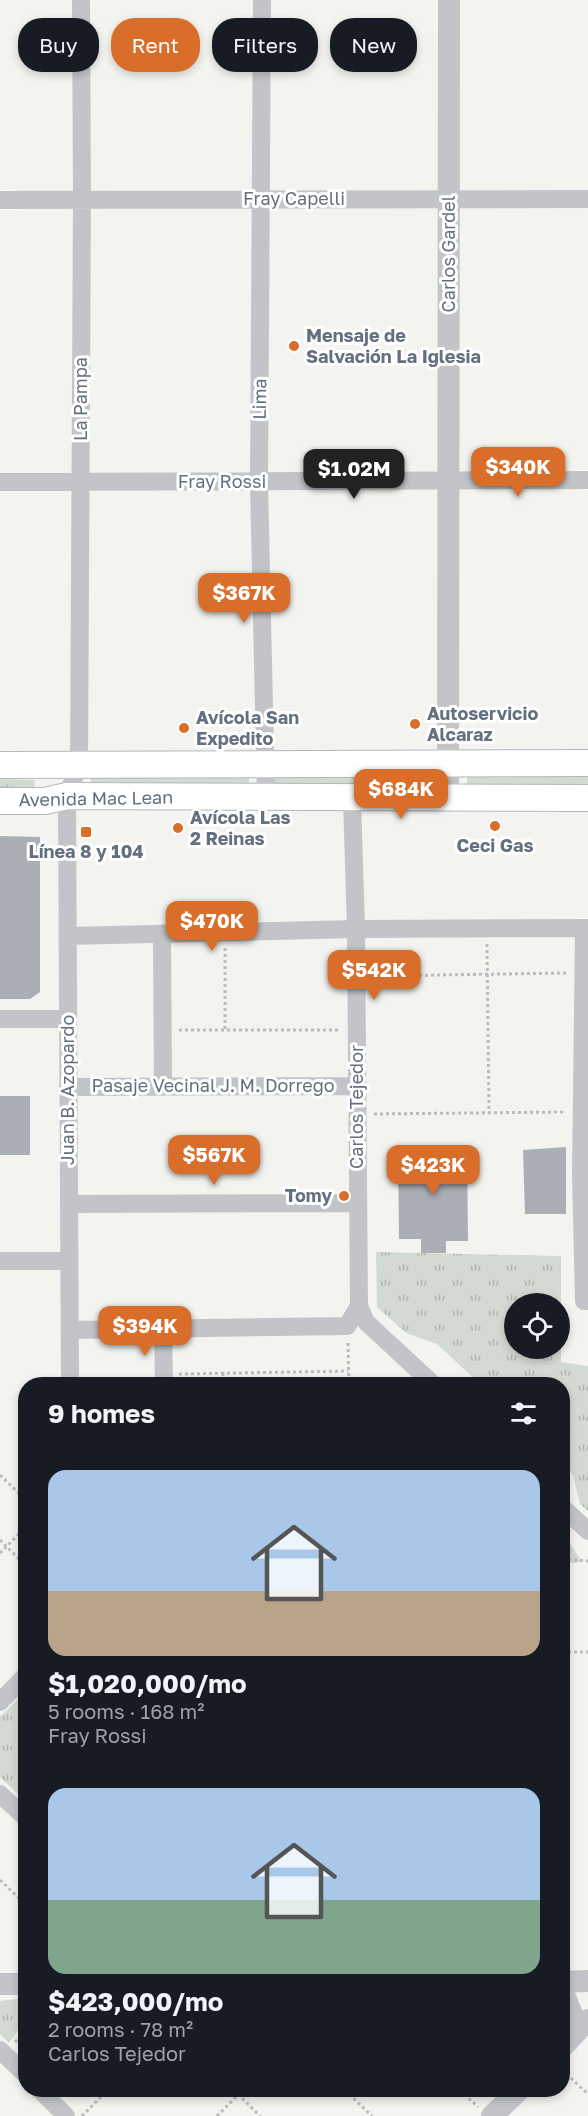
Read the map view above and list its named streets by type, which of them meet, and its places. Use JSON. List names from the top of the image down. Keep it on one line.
{"streets":{"main road":["Avenida Mac Lean"],"street":["Fray Capelli","Carlos Gardel","La Pampa","Lima","Fray Rossi","Pasaje Vecinal J. M. Dorrego","Juan B. Azopardo","Carlos Tejedor"]},"crossings":[["Fray Capelli","Carlos Gardel"],["Fray Capelli","La Pampa"],["Fray Capelli","Lima"],["Carlos Gardel","Fray Rossi"],["Carlos Gardel","Avenida Mac Lean"],["La Pampa","Fray Rossi"],["La Pampa","Avenida Mac Lean"],["La Pampa","Juan B. Azopardo"],["Lima","Fray Rossi"],["Lima","Avenida Mac Lean"],["Avenida Mac Lean","Juan B. Azopardo"],["Avenida Mac Lean","Carlos Tejedor"],["Pasaje Vecinal J. M. Dorrego","Juan B. Azopardo"],["Pasaje Vecinal J. M. Dorrego","Carlos Tejedor"]],"places":{"other":["Mensaje de Salvación La Iglesia","Autoservicio Alcaraz","Avícola San Expedito","Ceci Gas","Avícola Las 2 Reinas","Tomy"],"transit":["Línea 8 y 104"]},"page":{"chip":["Buy","Rent","Filters","New"],"price":["$340K","$1.02M","$367K","$684K","$470K","$542K","$567K","$423K","$394K"],"heading":"9 homes","list":[{"name":"$1,020,000/mo","note":"5 rooms · 168 m² · Fray Rossi"},{"name":"$423,000/mo","note":"2 rooms · 78 m² · Carlos Tejedor"}]}}
